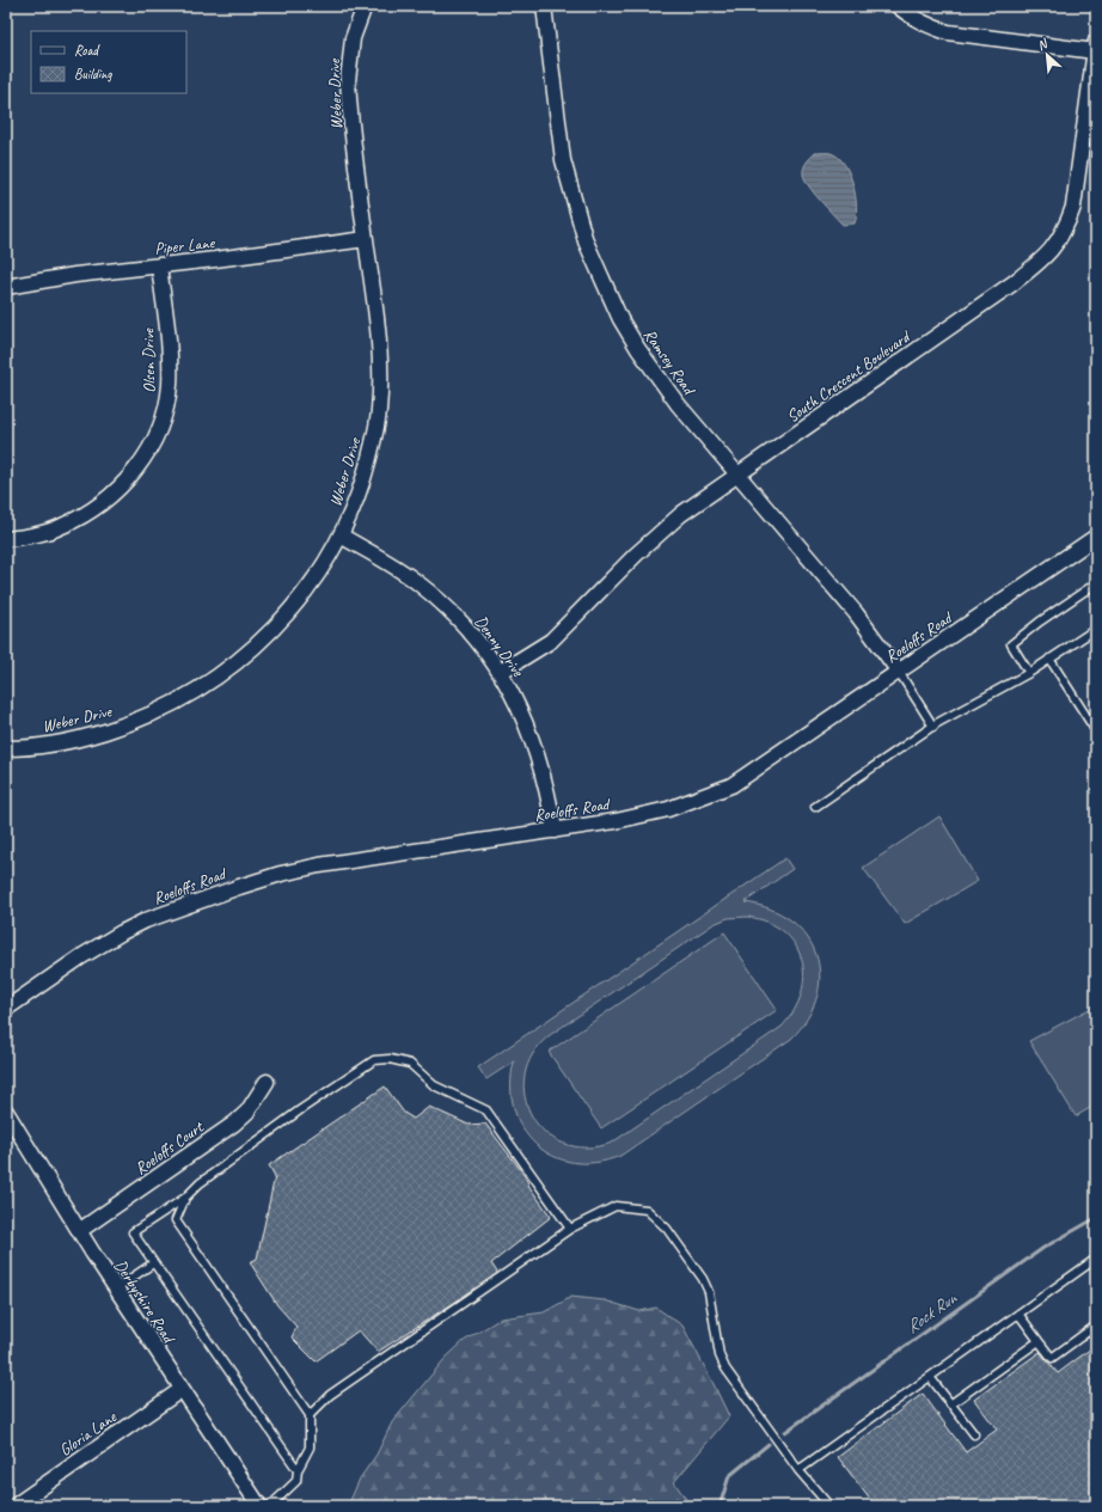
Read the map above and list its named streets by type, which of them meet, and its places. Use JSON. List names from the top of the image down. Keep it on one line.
{"streets":{"street":["Weber Drive","Piper Lane","Olsen Drive","Ramsey Road","South Crescent Boulevard","Roeloffs Road","Denny Drive","Roeloffs Court","Derbyshire Road","Gloria Lane"]},"crossings":[["Weber Drive","Piper Lane"],["Weber Drive","Denny Drive"],["Piper Lane","Olsen Drive"],["Ramsey Road","South Crescent Boulevard"],["Ramsey Road","Roeloffs Road"],["South Crescent Boulevard","Denny Drive"],["Roeloffs Road","Denny Drive"],["Roeloffs Court","Derbyshire Road"],["Derbyshire Road","Gloria Lane"]],"water":["Rock Run"],"legend":["Road","Building"],"north":"top left"}
